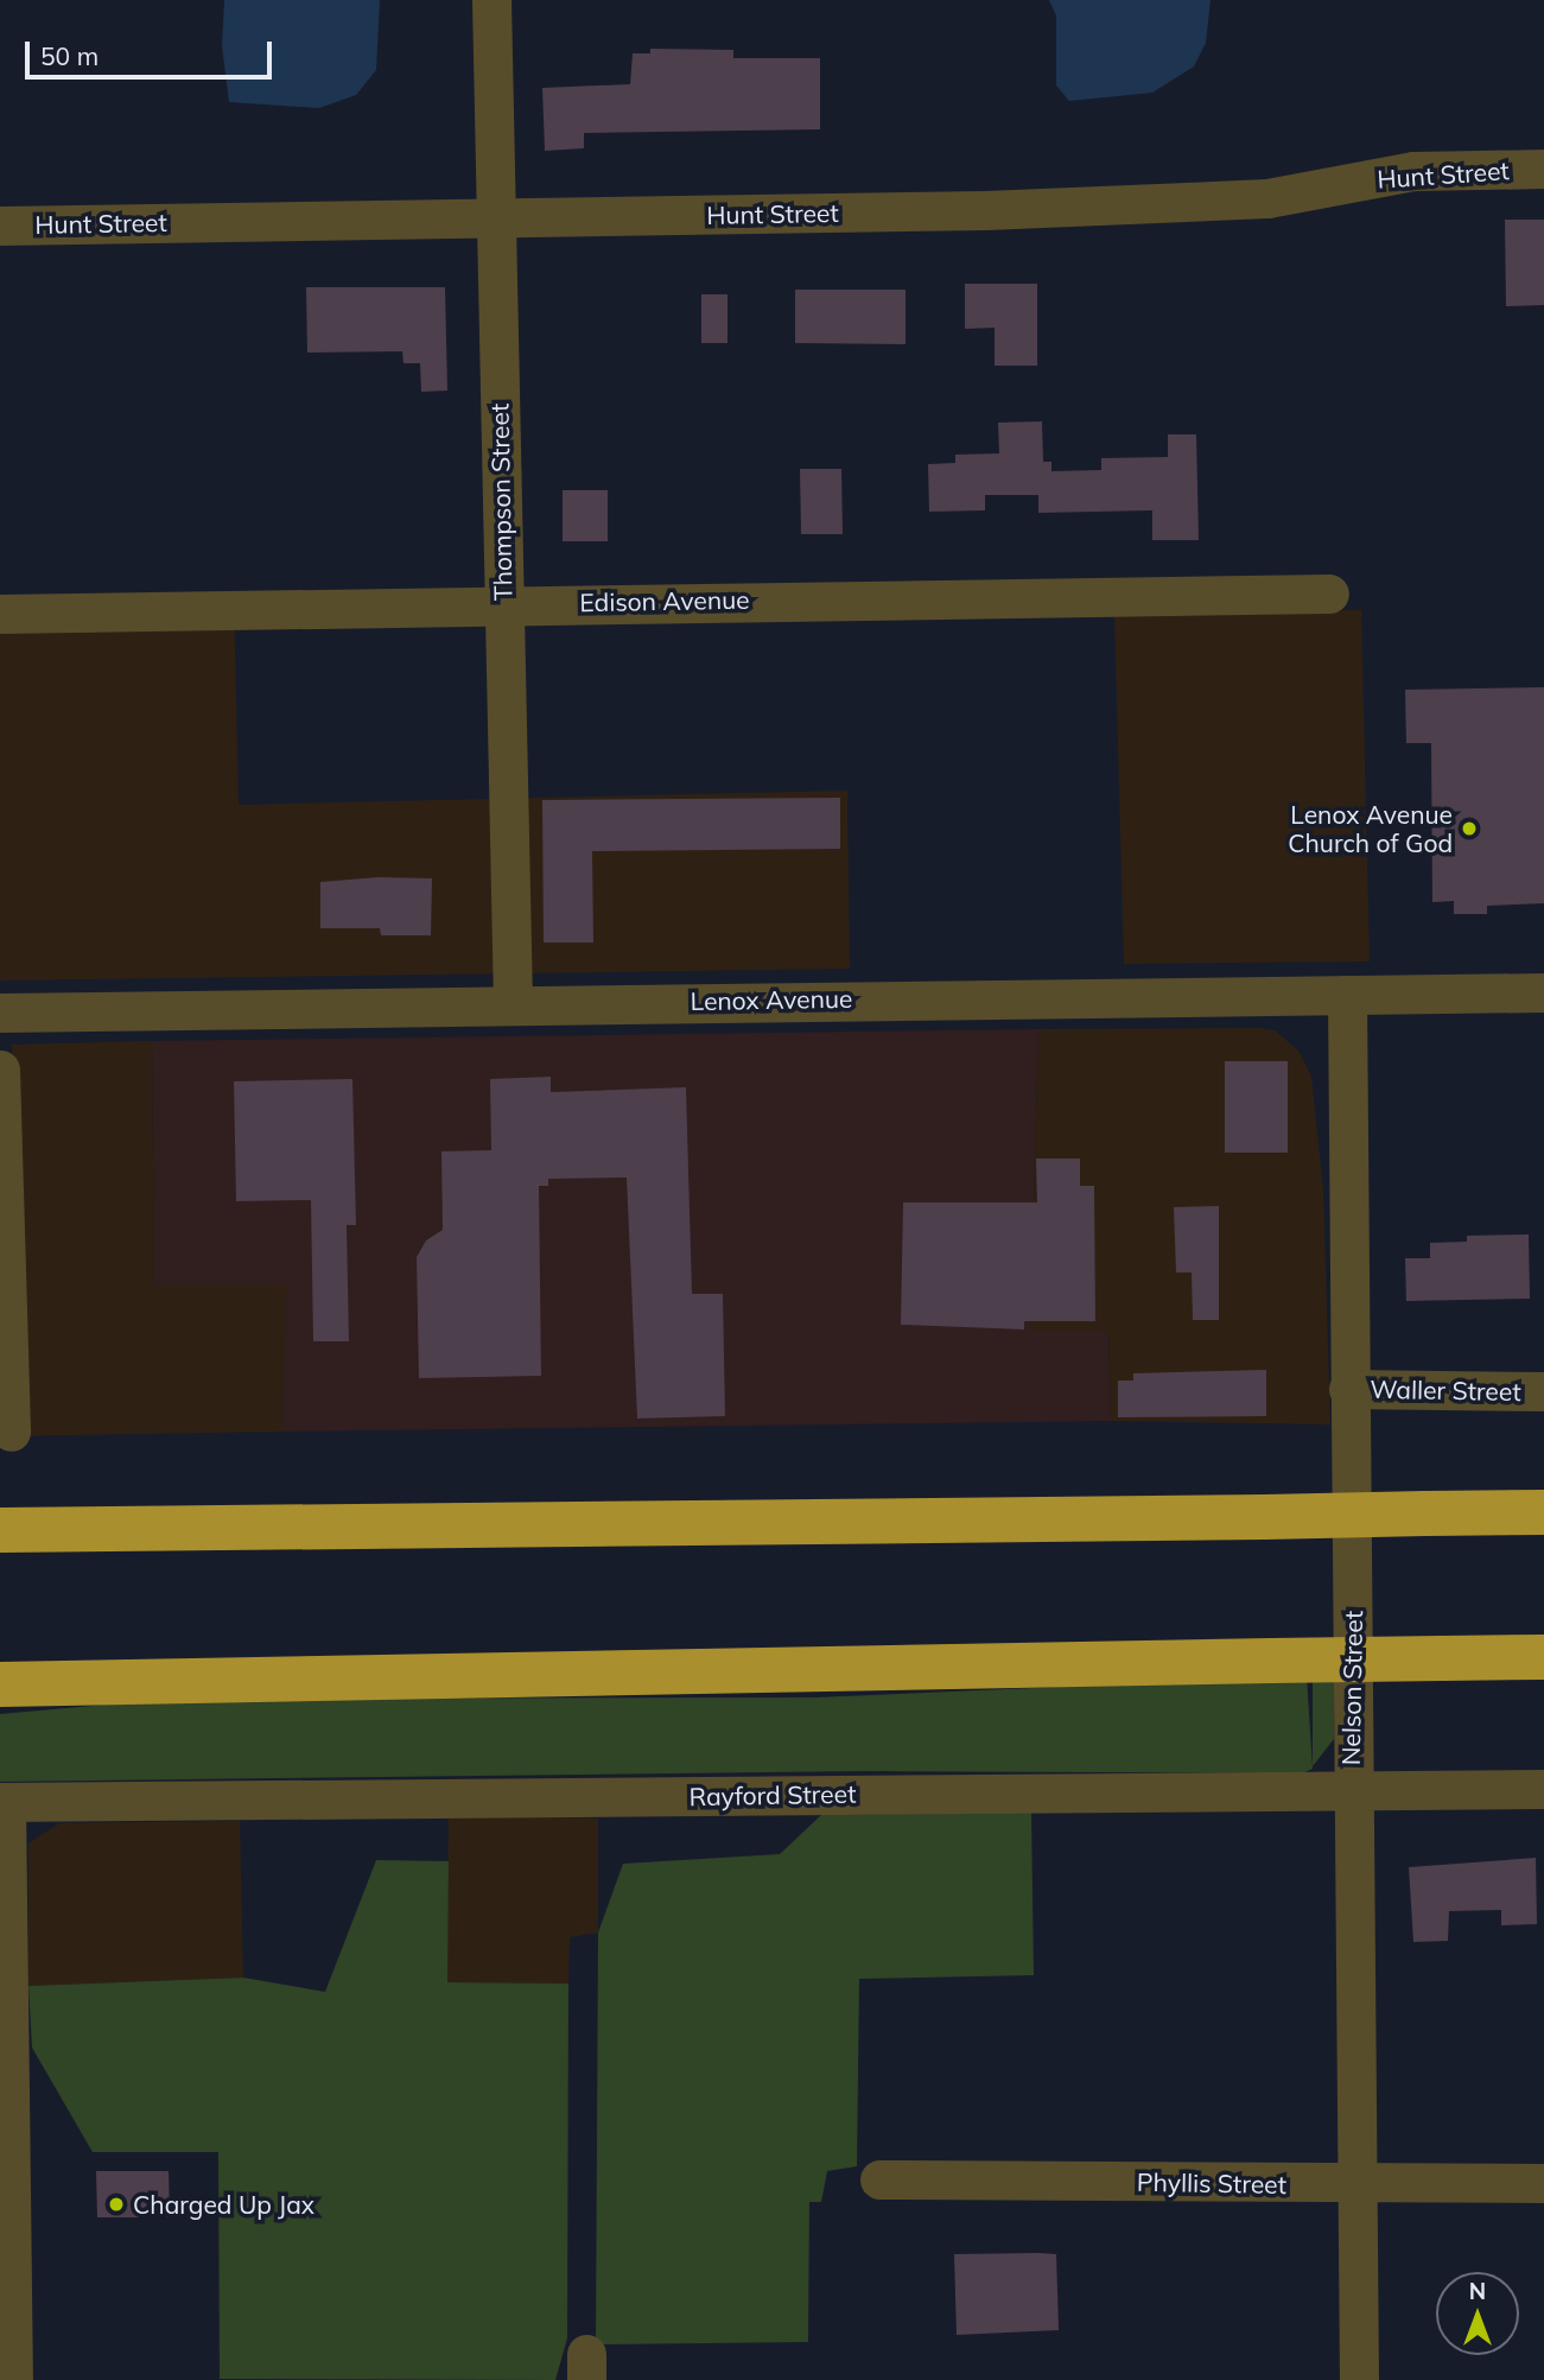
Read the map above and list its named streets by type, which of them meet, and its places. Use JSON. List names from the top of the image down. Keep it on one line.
{"streets":{"street":["Hunt Street","Thompson Street","Edison Avenue","Lenox Avenue","Waller Street","Nelson Street","Rayford Street","Phyllis Street"]},"crossings":[["Hunt Street","Thompson Street"],["Thompson Street","Edison Avenue"],["Thompson Street","Lenox Avenue"],["Lenox Avenue","Nelson Street"],["Waller Street","Nelson Street"],["Nelson Street","Rayford Street"],["Nelson Street","Phyllis Street"]],"places":["Lenox Avenue Church of God","Charged Up Jax"],"scale_bar":"50 m","north":"top"}
